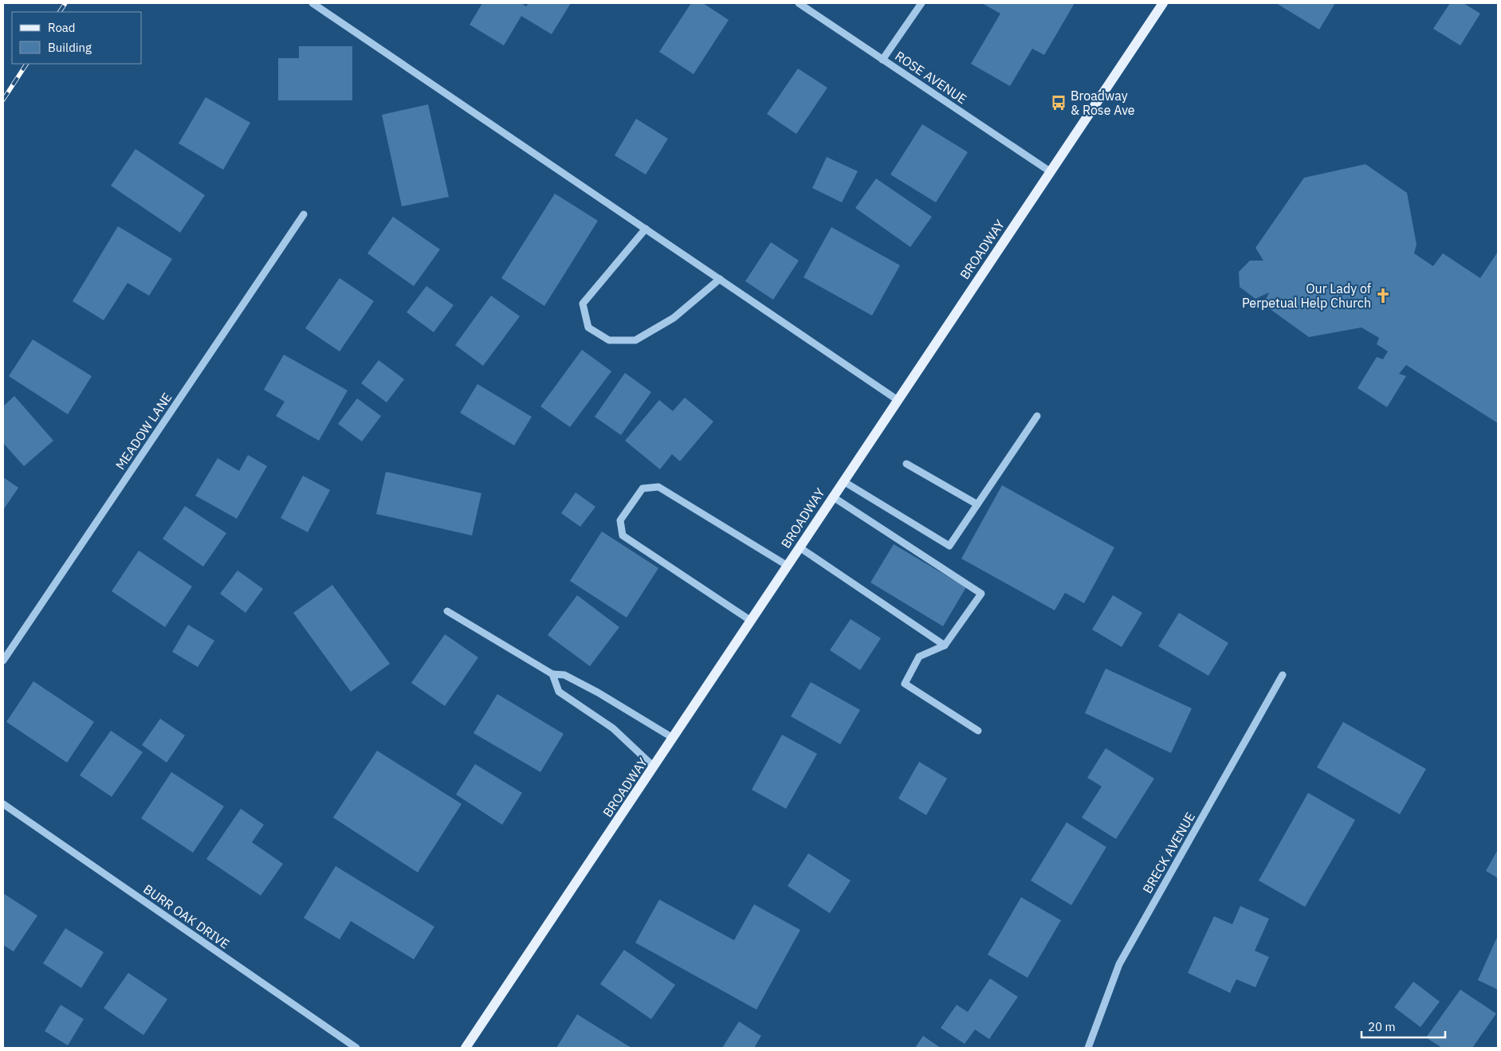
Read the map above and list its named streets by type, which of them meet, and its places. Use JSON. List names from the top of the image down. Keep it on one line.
{"streets":{"main road":["BROADWAY"],"street":["ROSE AVENUE","MEADOW LANE","BRECK AVENUE","BURR OAK DRIVE"]},"crossings":[["ROSE AVENUE","BROADWAY"]],"places":{"bus stop":["Broadway & Rose Ave"],"church":["Our Lady of Perpetual Help Church"]},"legend":["Road","Building"],"scale_bar":"20 m"}
